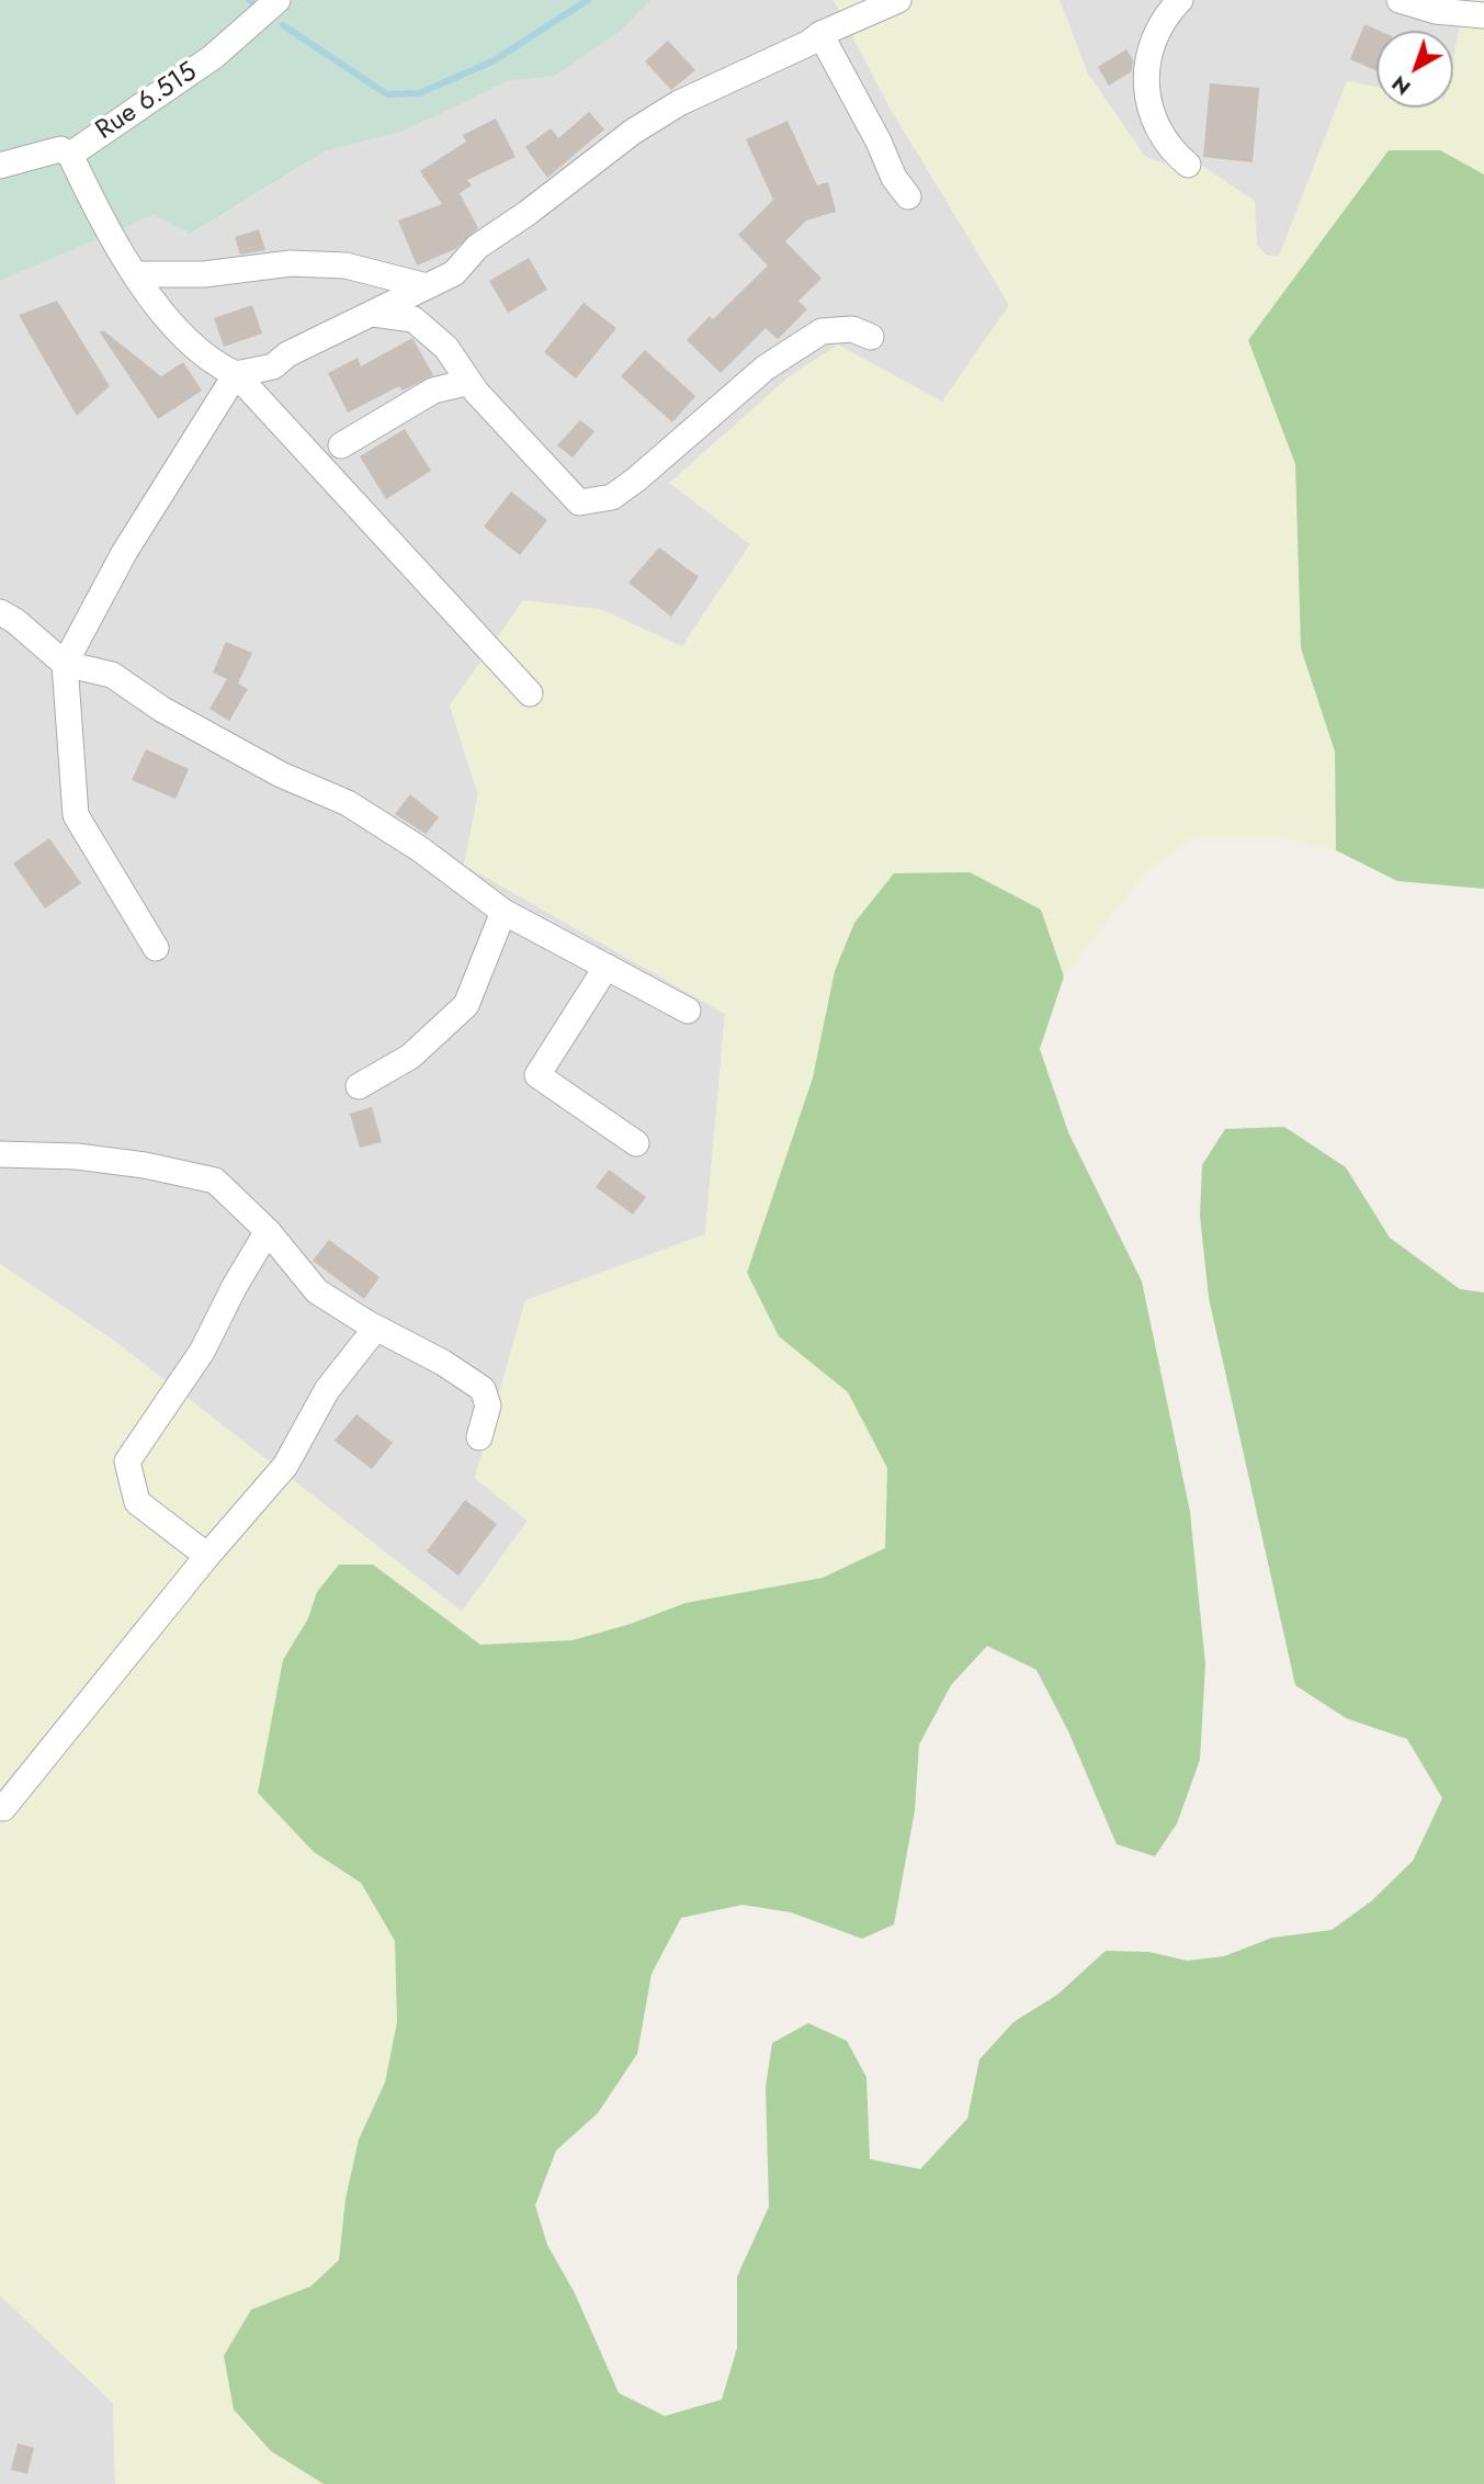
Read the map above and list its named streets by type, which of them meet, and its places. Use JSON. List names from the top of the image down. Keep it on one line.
{"streets":{"street":["Rue 6.515"]},"north":"bottom left"}
